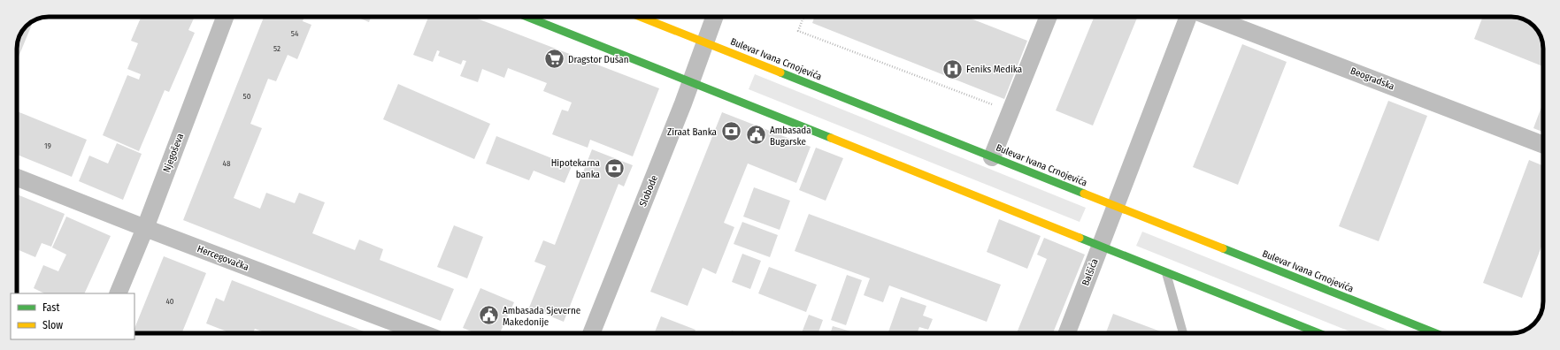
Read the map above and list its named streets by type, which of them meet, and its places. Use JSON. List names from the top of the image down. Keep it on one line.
{"streets":{"main road":["Bulevar Ivana Crnojevića"],"street":["Beogradska","Njegoševa","Slobode","Hercegovačka","Balšića"]},"crossings":[["Bulevar Ivana Crnojevića","Slobode"],["Bulevar Ivana Crnojevića","Balšića"],["Njegoševa","Hercegovačka"]],"places":{"supermarket":["Dragstor Dušan"],"hospital":["Feniks Medika"],"bank":["Ziraat Banka","Hipotekarna banka"],"public building":["Ambasada Bugarske","Ambasada Sjeverne Makedonije"]},"house_numbers":["54","52","50","19","48","40"],"legend":["Fast","Slow"]}
